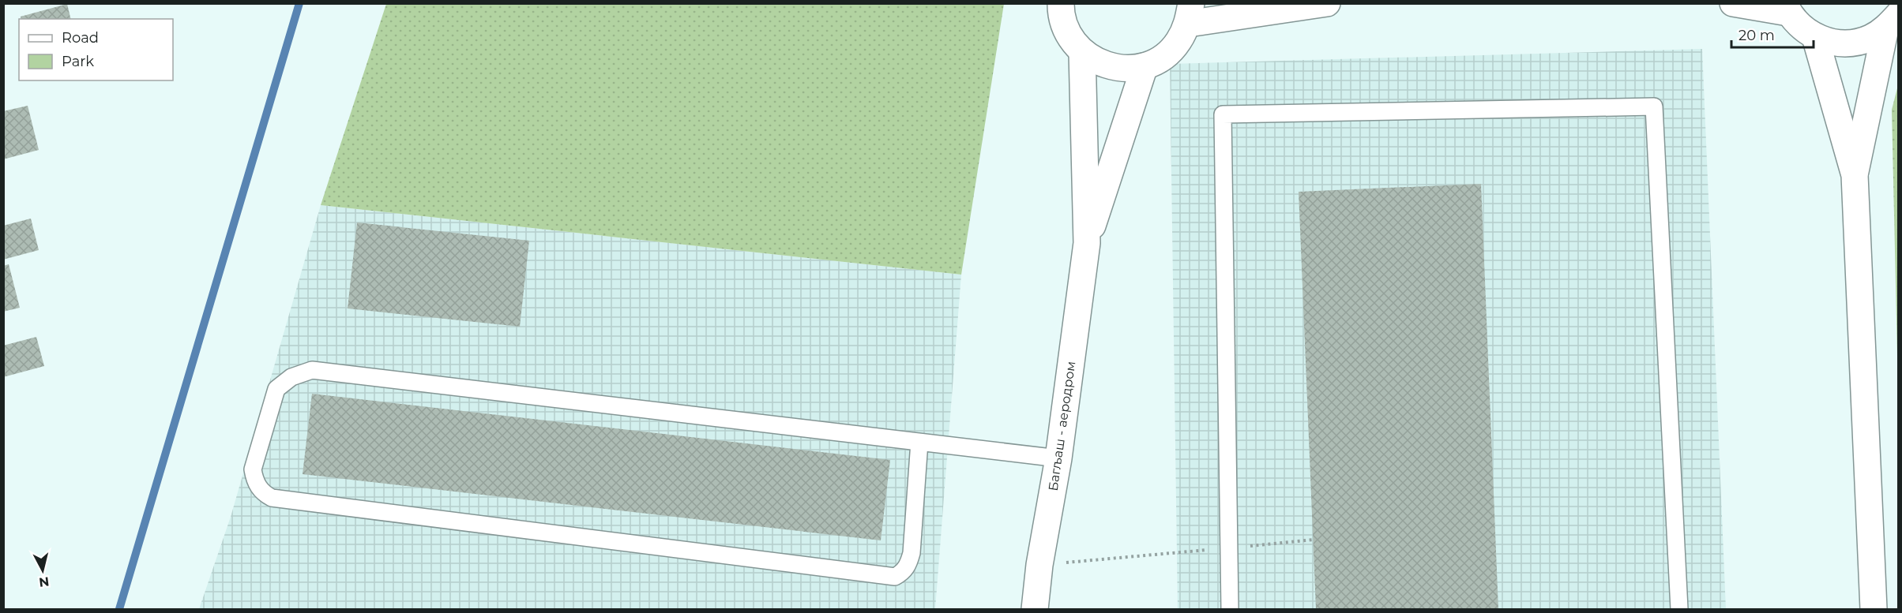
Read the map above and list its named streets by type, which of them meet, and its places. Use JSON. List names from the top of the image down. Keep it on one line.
{"streets":{"street":["Багљаш - аеродром"]},"legend":["Road","Park"],"scale_bar":"20 m","north":"bottom"}
